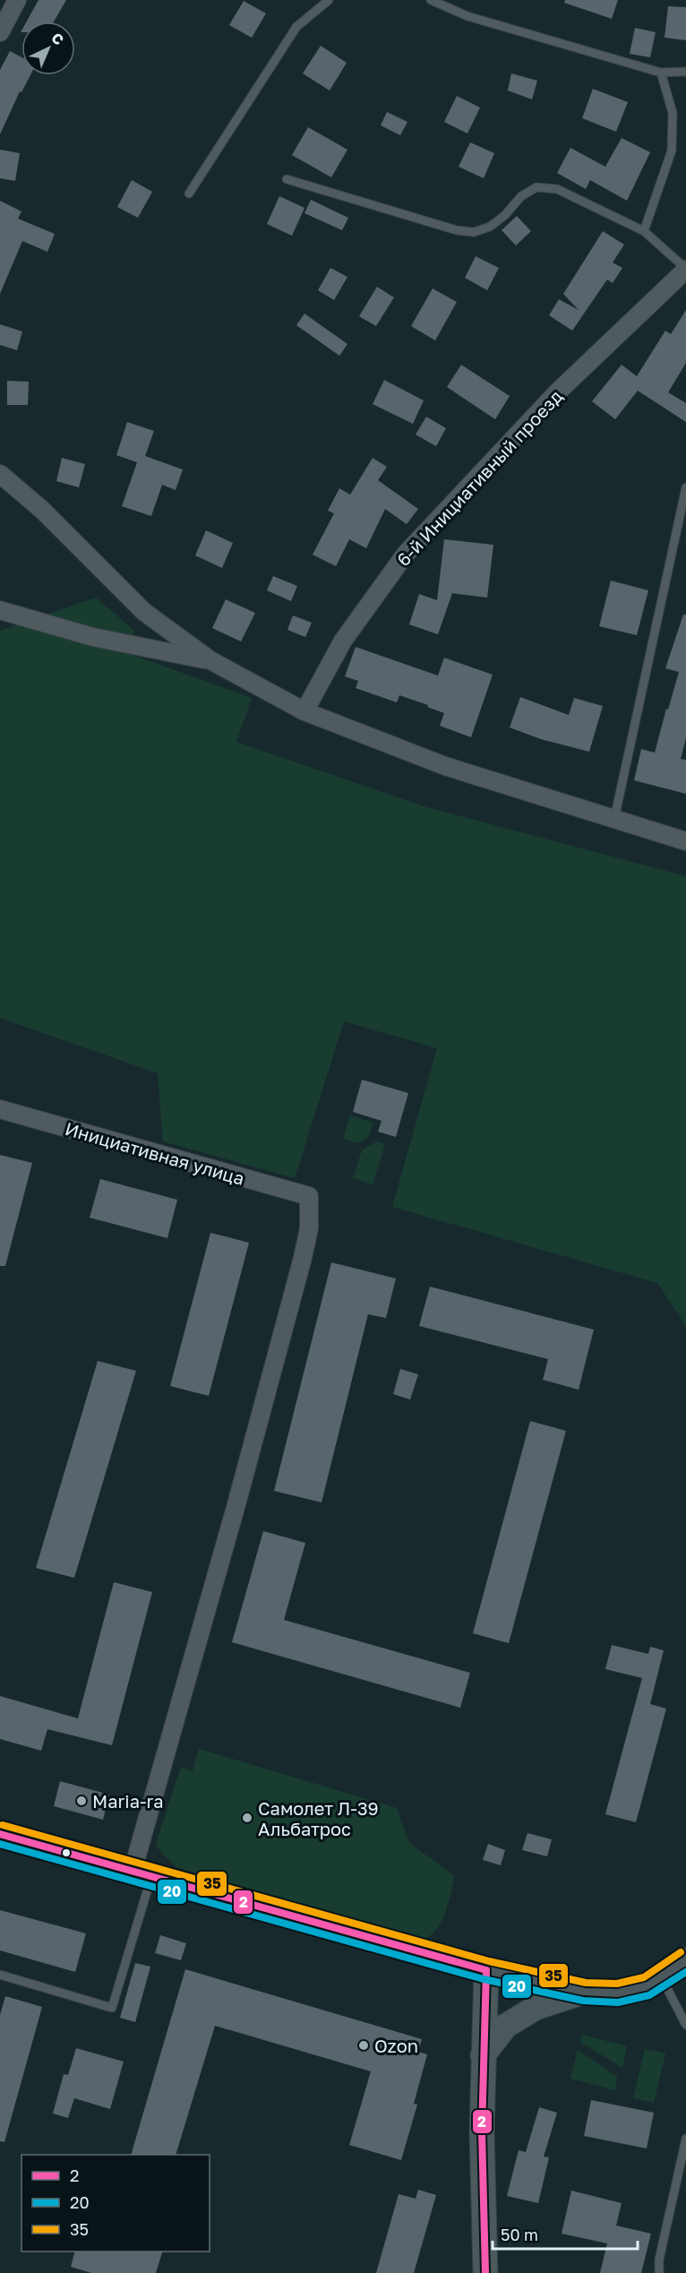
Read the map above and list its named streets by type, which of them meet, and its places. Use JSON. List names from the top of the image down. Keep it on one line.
{"streets":{"street":["6-й Инициативный проезд","Инициативная улица"]},"places":["Maria-ra","Самолет Л-39 Альбатрос","Ozon"],"lines":["transit line 35","transit line 2","transit line 20"],"legend":["2","20","35"],"scale_bar":"50 m","north":"top right"}
